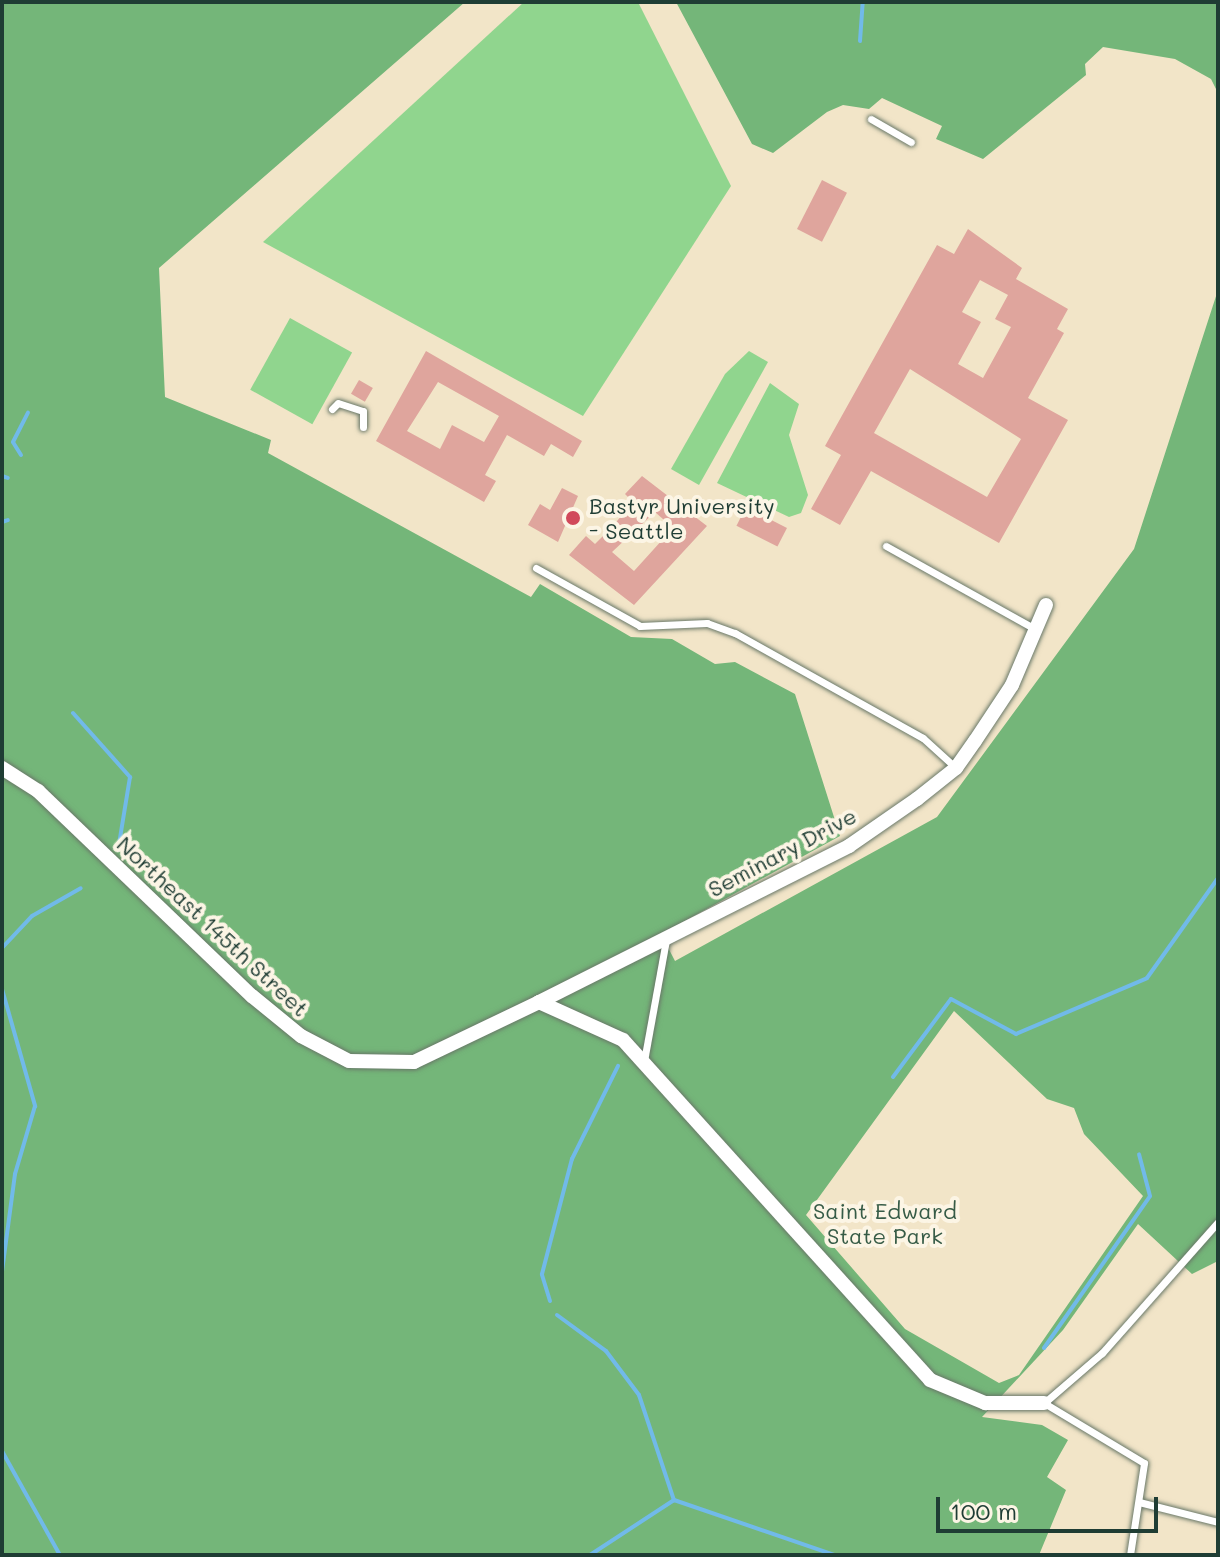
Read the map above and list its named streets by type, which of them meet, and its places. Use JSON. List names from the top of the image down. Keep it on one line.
{"streets":{"street":["Seminary Drive","Northeast 145th Street"]},"crossings":[["Seminary Drive","Northeast 145th Street"]],"parks":["Saint Edward State Park"],"places":["Bastyr University - Seattle"],"scale_bar":"100 m"}
